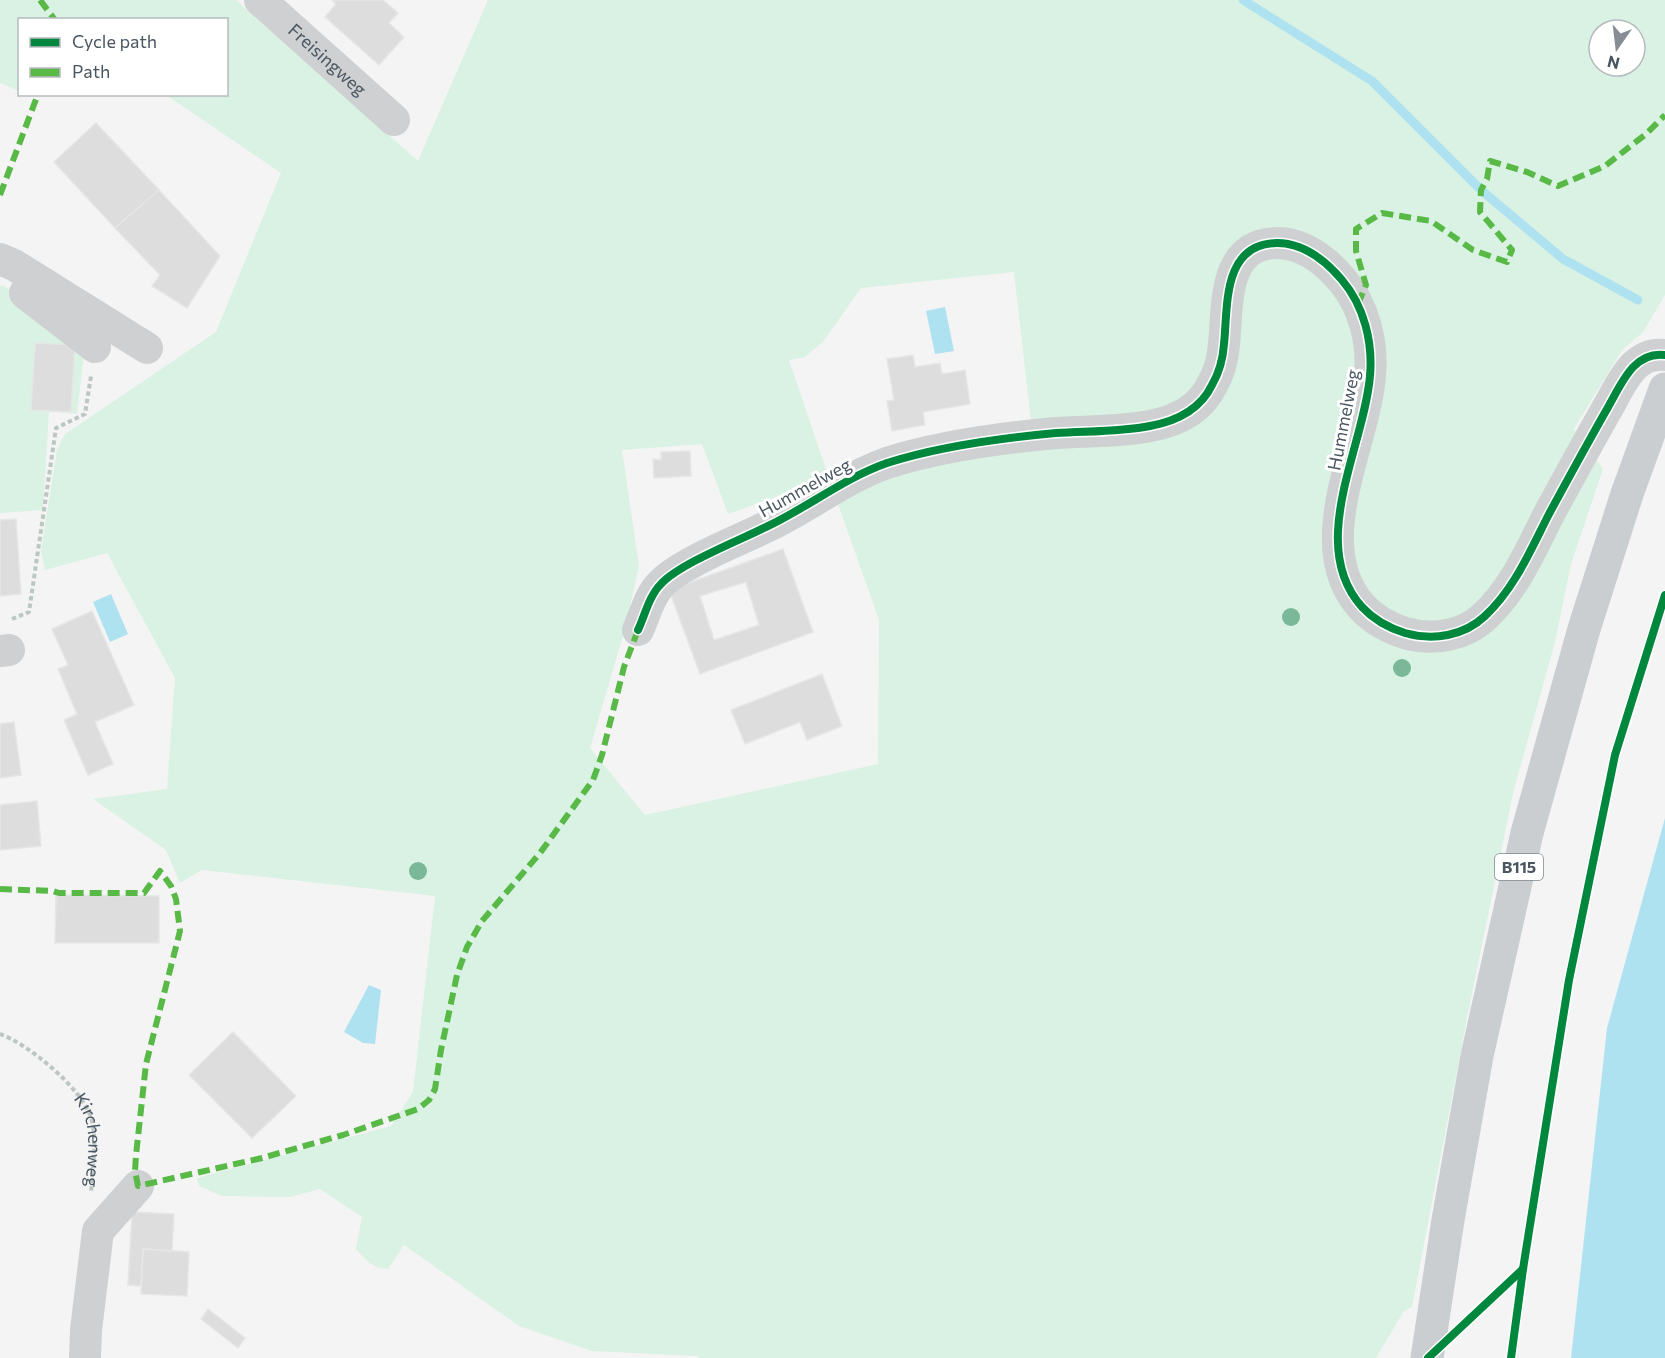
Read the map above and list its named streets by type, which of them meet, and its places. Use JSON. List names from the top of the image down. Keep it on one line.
{"streets":{"main road":["B115"],"street":["Freisingweg","Hummelweg"],"path":["Kirchenweg"]},"legend":["Cycle path","Path"],"north":"bottom"}
